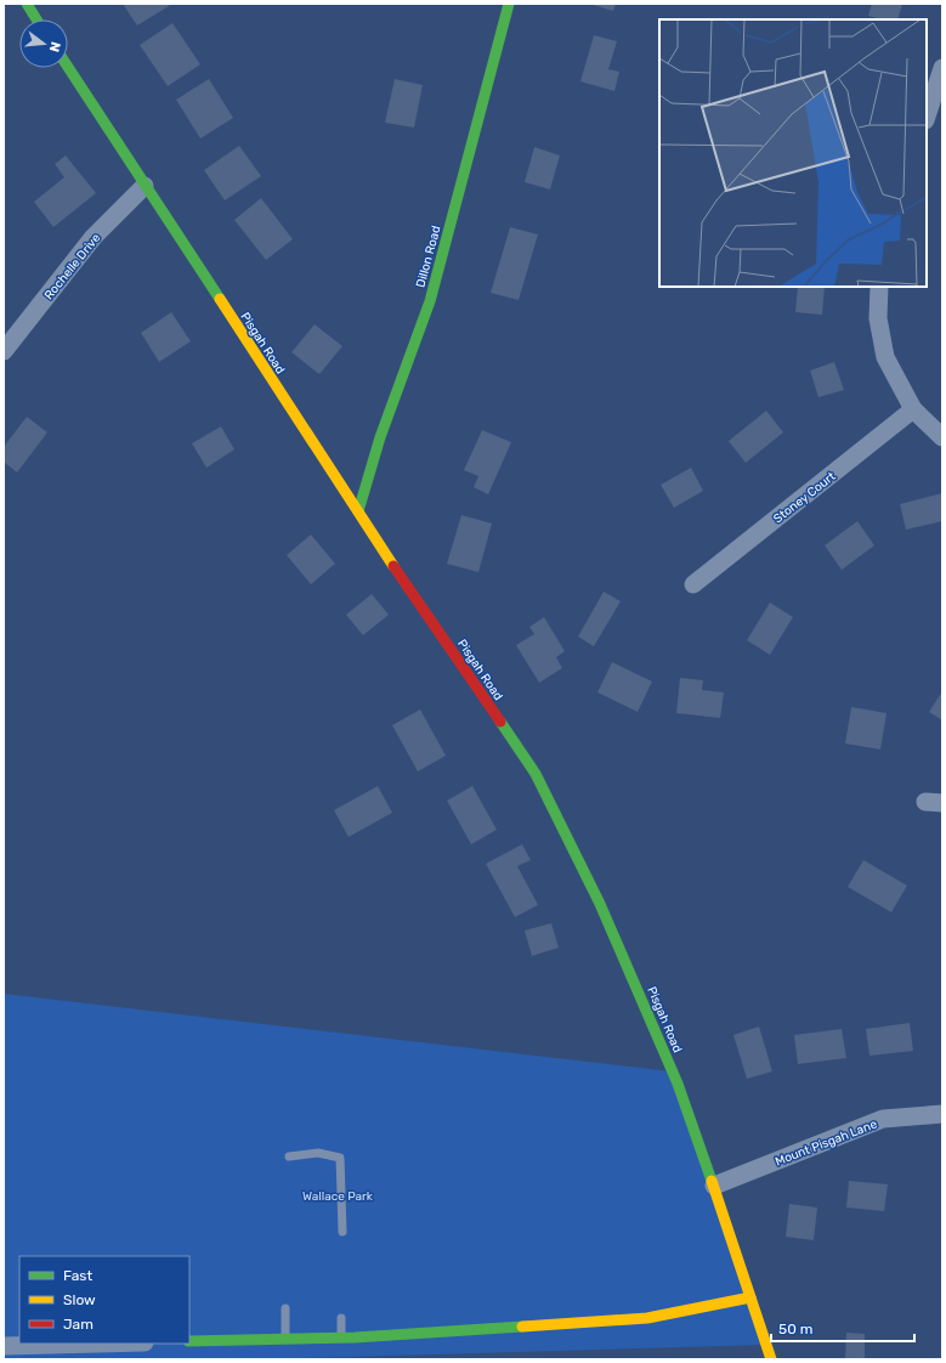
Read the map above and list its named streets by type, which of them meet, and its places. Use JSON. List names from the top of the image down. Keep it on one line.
{"streets":{"street":["Dillon Road","Rochelle Drive","Pisgah Road","Stoney Court","Mount Pisgah Lane"]},"crossings":[["Dillon Road","Pisgah Road"],["Rochelle Drive","Pisgah Road"],["Pisgah Road","Mount Pisgah Lane"]],"parks":["Wallace Park"],"legend":["Fast","Slow","Jam"],"scale_bar":"50 m","north":"right"}
